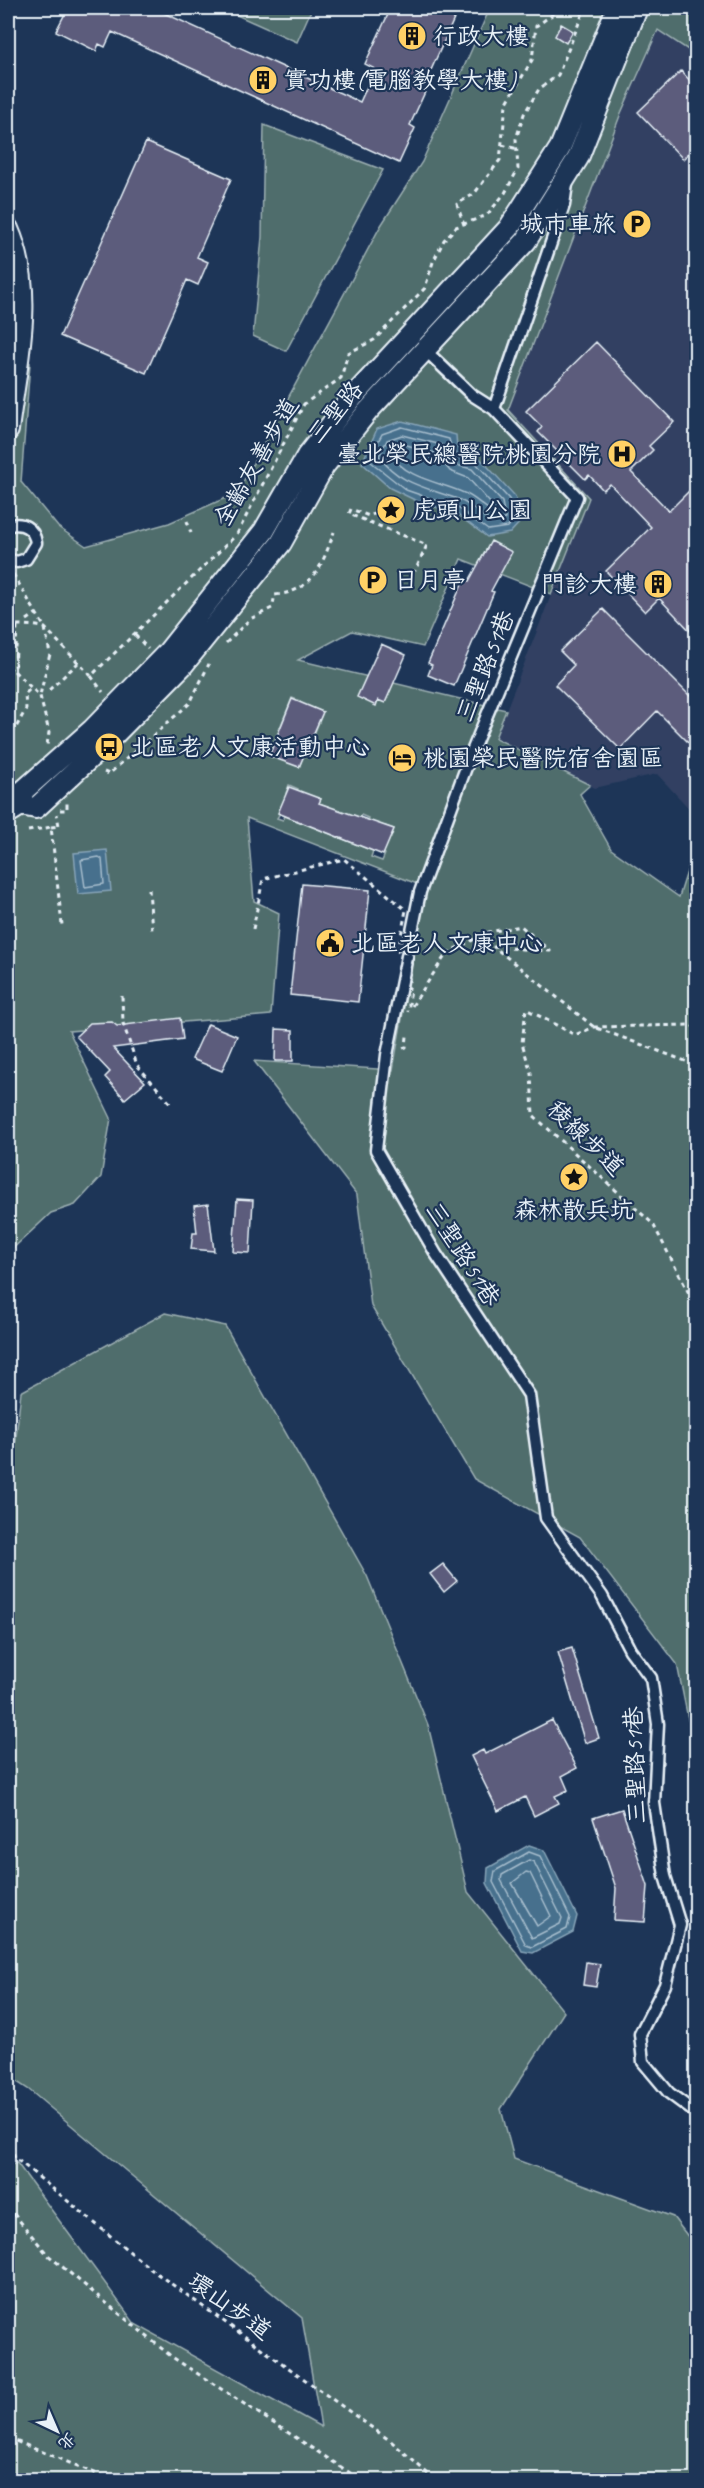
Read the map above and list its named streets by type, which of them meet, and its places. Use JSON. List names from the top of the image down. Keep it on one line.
{"streets":{"street":["三聖路"],"lane":["三聖路51巷"],"path":["全齡友善步道","稜線步道","環山步道"]},"crossings":[["三聖路","三聖路51巷"]],"places":{"building":["行政大樓","實功樓(電腦教學大樓)","門診大樓"],"parking":["城市車旅","日月亭"],"hospital":["臺北榮民總醫院桃園分院"],"place":["虎頭山公園","森林散兵坑"],"bus stop":["北區老人文康活動中心"],"hotel":["桃園榮民醫院宿舍園區"],"public building":["北區老人文康中心"]},"north":"bottom right"}
